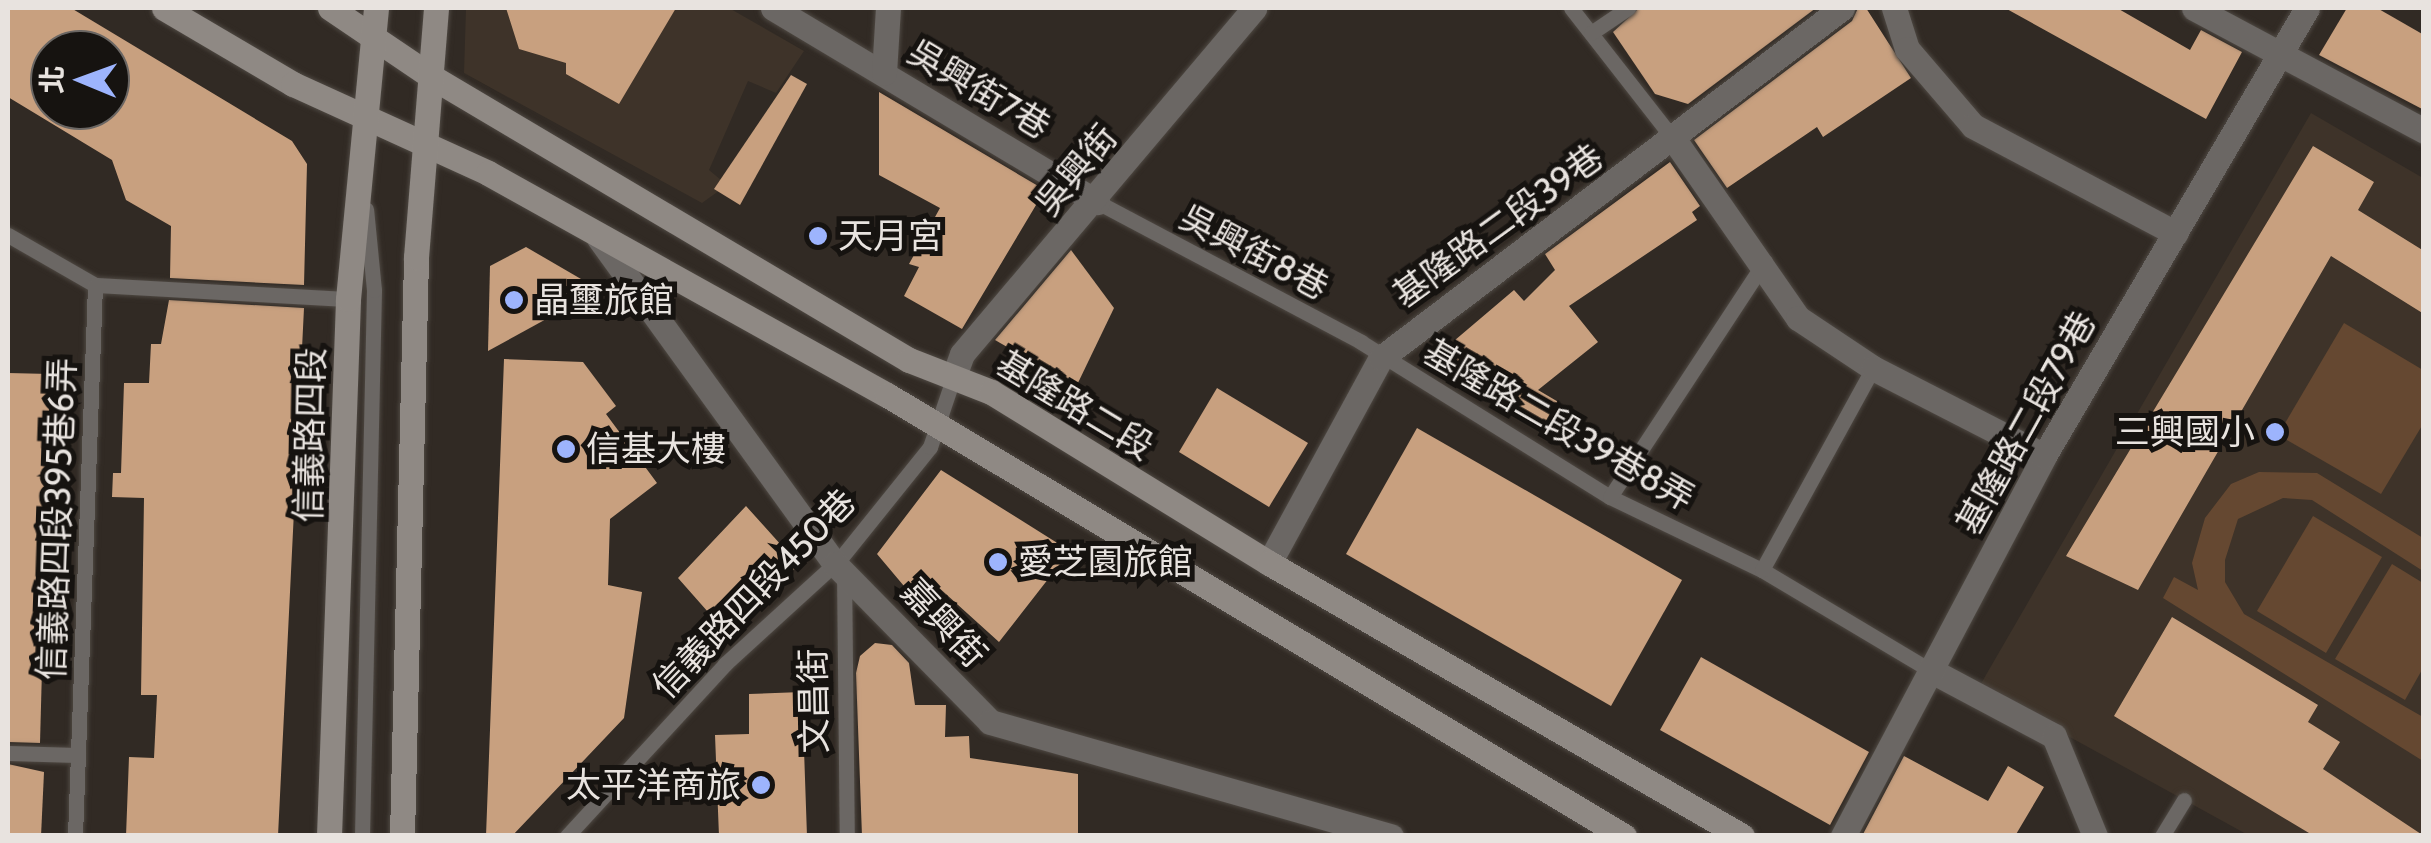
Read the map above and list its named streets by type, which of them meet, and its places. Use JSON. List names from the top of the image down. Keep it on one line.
{"streets":{"main road":["基隆路二段","信義路四段"],"street":["吳興街7巷","吳興街","基隆路二段39巷","基隆路二段79巷","嘉興街"],"lane":["吳興街8巷","基隆路二段39巷8弄","信義路四段395巷6弄","信義路四段450巷","文昌街"]},"crossings":[["吳興街7巷","吳興街"],["吳興街7巷","吳興街8巷"],["吳興街","吳興街8巷"],["吳興街","基隆路二段"],["吳興街","信義路四段450巷"],["基隆路二段39巷","吳興街8巷"],["基隆路二段39巷","基隆路二段"],["基隆路二段39巷","基隆路二段39巷8弄"],["吳興街8巷","基隆路二段39巷8弄"],["基隆路二段","信義路四段"],["基隆路二段","信義路四段450巷"],["基隆路二段79巷","基隆路二段39巷8弄"],["信義路四段450巷","嘉興街"],["信義路四段450巷","文昌街"],["嘉興街","文昌街"]],"places":["天月宮","晶璽旅館","三興國小","信基大樓","愛芝園旅館","太平洋商旅"],"north":"left"}
